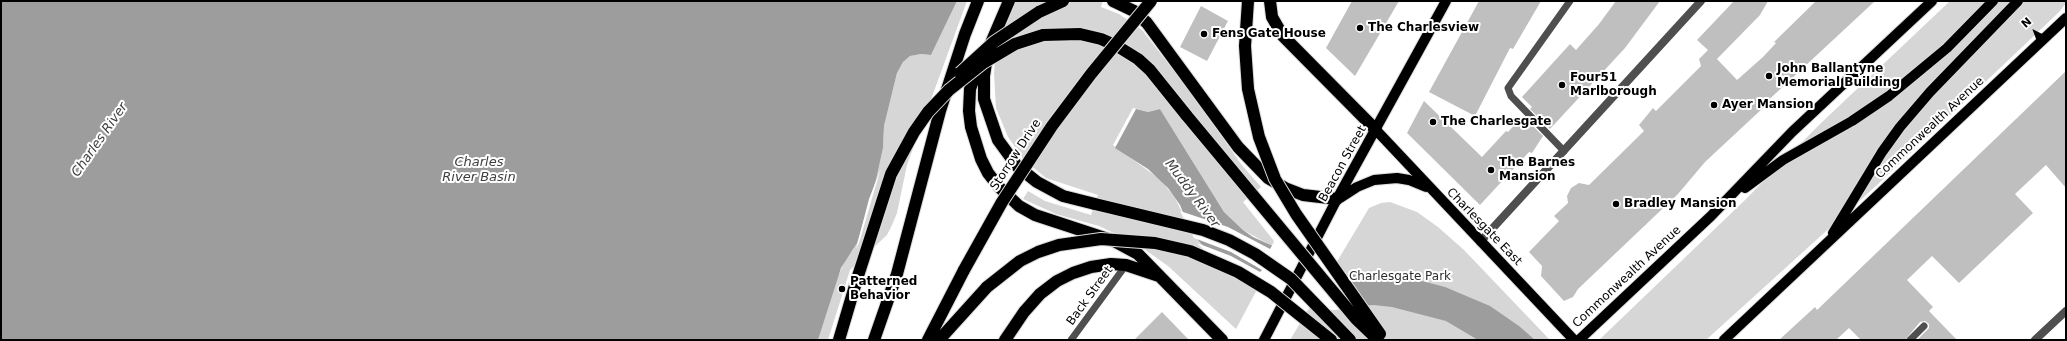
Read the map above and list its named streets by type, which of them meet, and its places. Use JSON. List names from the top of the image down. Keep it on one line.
{"streets":{"highway":["Storrow Drive"],"main road":["Commonwealth Avenue","Beacon Street","Charlesgate East"],"lane":["Back Street"]},"crossings":[["Beacon Street","Charlesgate East"]],"water":["Charles River","Charles River Basin","Muddy River"],"parks":["Charlesgate Park"],"places":["The Charlesview","Fens Gate House","John Ballantyne Memorial Building","Four51 Marlborough","Ayer Mansion","The Charlesgate","The Barnes Mansion","Bradley Mansion","Patterned Behavior"],"north":"top left"}
